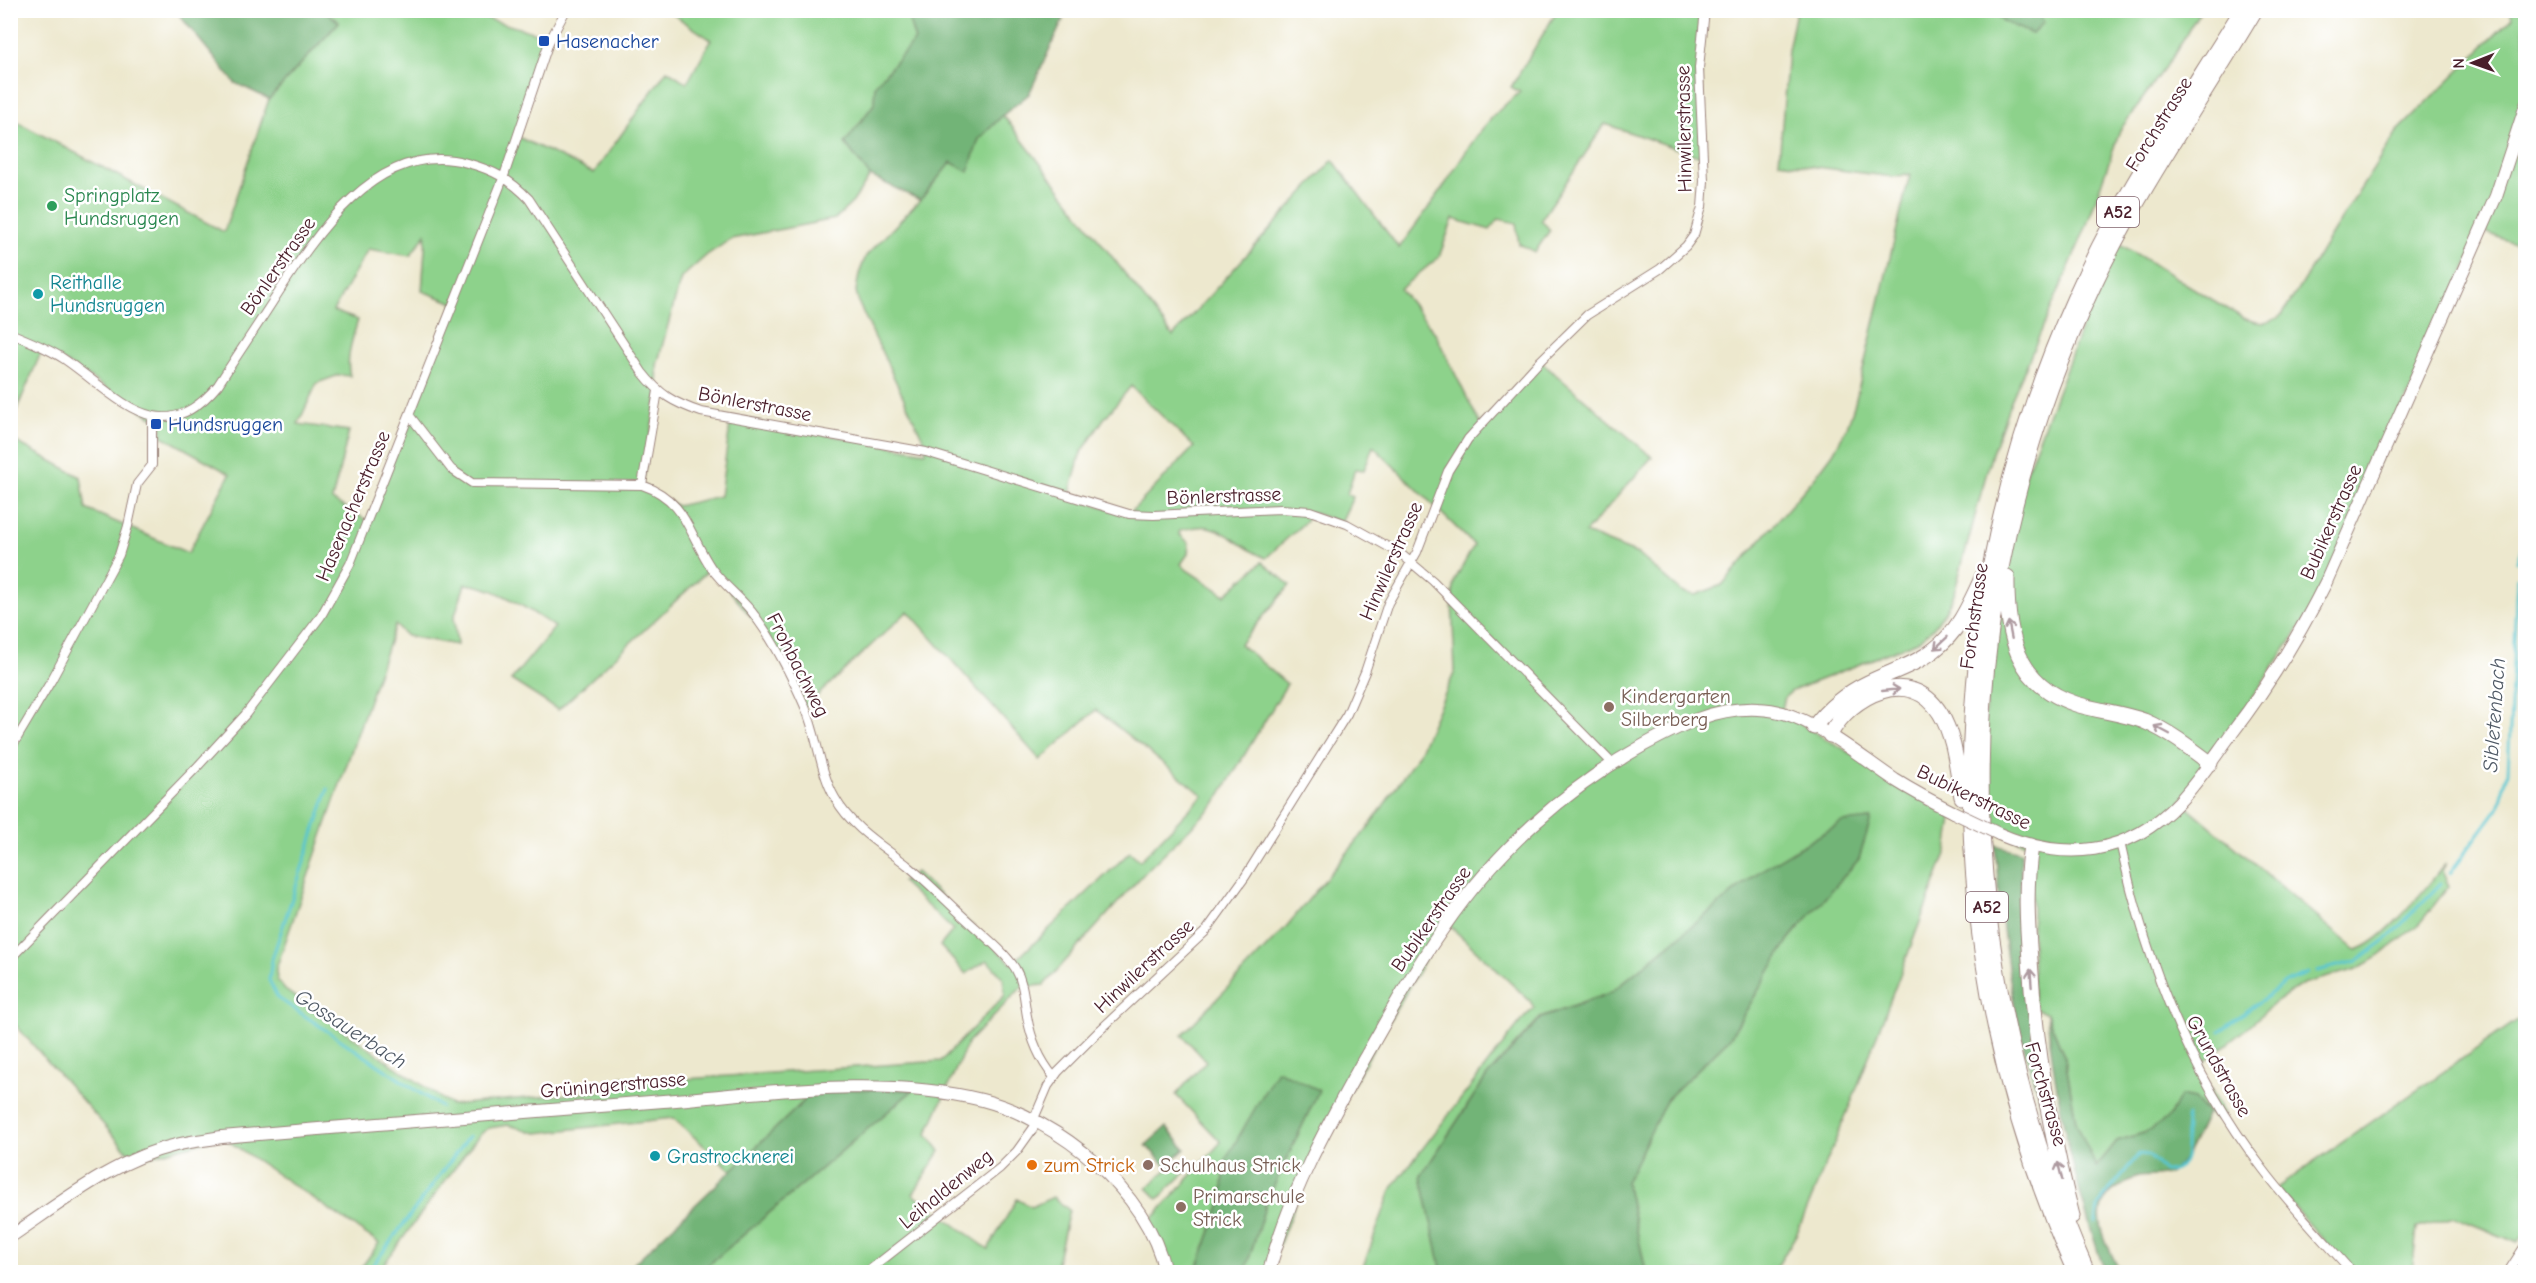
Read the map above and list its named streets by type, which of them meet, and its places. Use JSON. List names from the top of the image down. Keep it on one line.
{"streets":{"highway":["Forchstrasse","A52"],"main road":["Bubikerstrasse","Grüningerstrasse"],"street":["Hinwilerstrasse","Bönlerstrasse","Hasenacherstrasse","Frohbachweg","Grundstrasse","Leihaldenweg"]},"crossings":[["Hinwilerstrasse","Bönlerstrasse"],["Hinwilerstrasse","Frohbachweg"],["Hinwilerstrasse","Grüningerstrasse"],["Hinwilerstrasse","Leihaldenweg"],["Bönlerstrasse","Hasenacherstrasse"],["Bönlerstrasse","Bubikerstrasse"],["Hasenacherstrasse","Frohbachweg"],["Bubikerstrasse","Grundstrasse"],["Grüningerstrasse","Leihaldenweg"]],"water":["Sibletenbach","Gossauerbach"],"places":{"transit":["Hasenacher","Hundsruggen"],"other":["Springplatz Hundsruggen","Reithalle Hundsruggen","Kindergarten Silberberg","Grastrocknerei","zum Strick","Schulhaus Strick","Primarschule Strick"]},"north":"left"}
